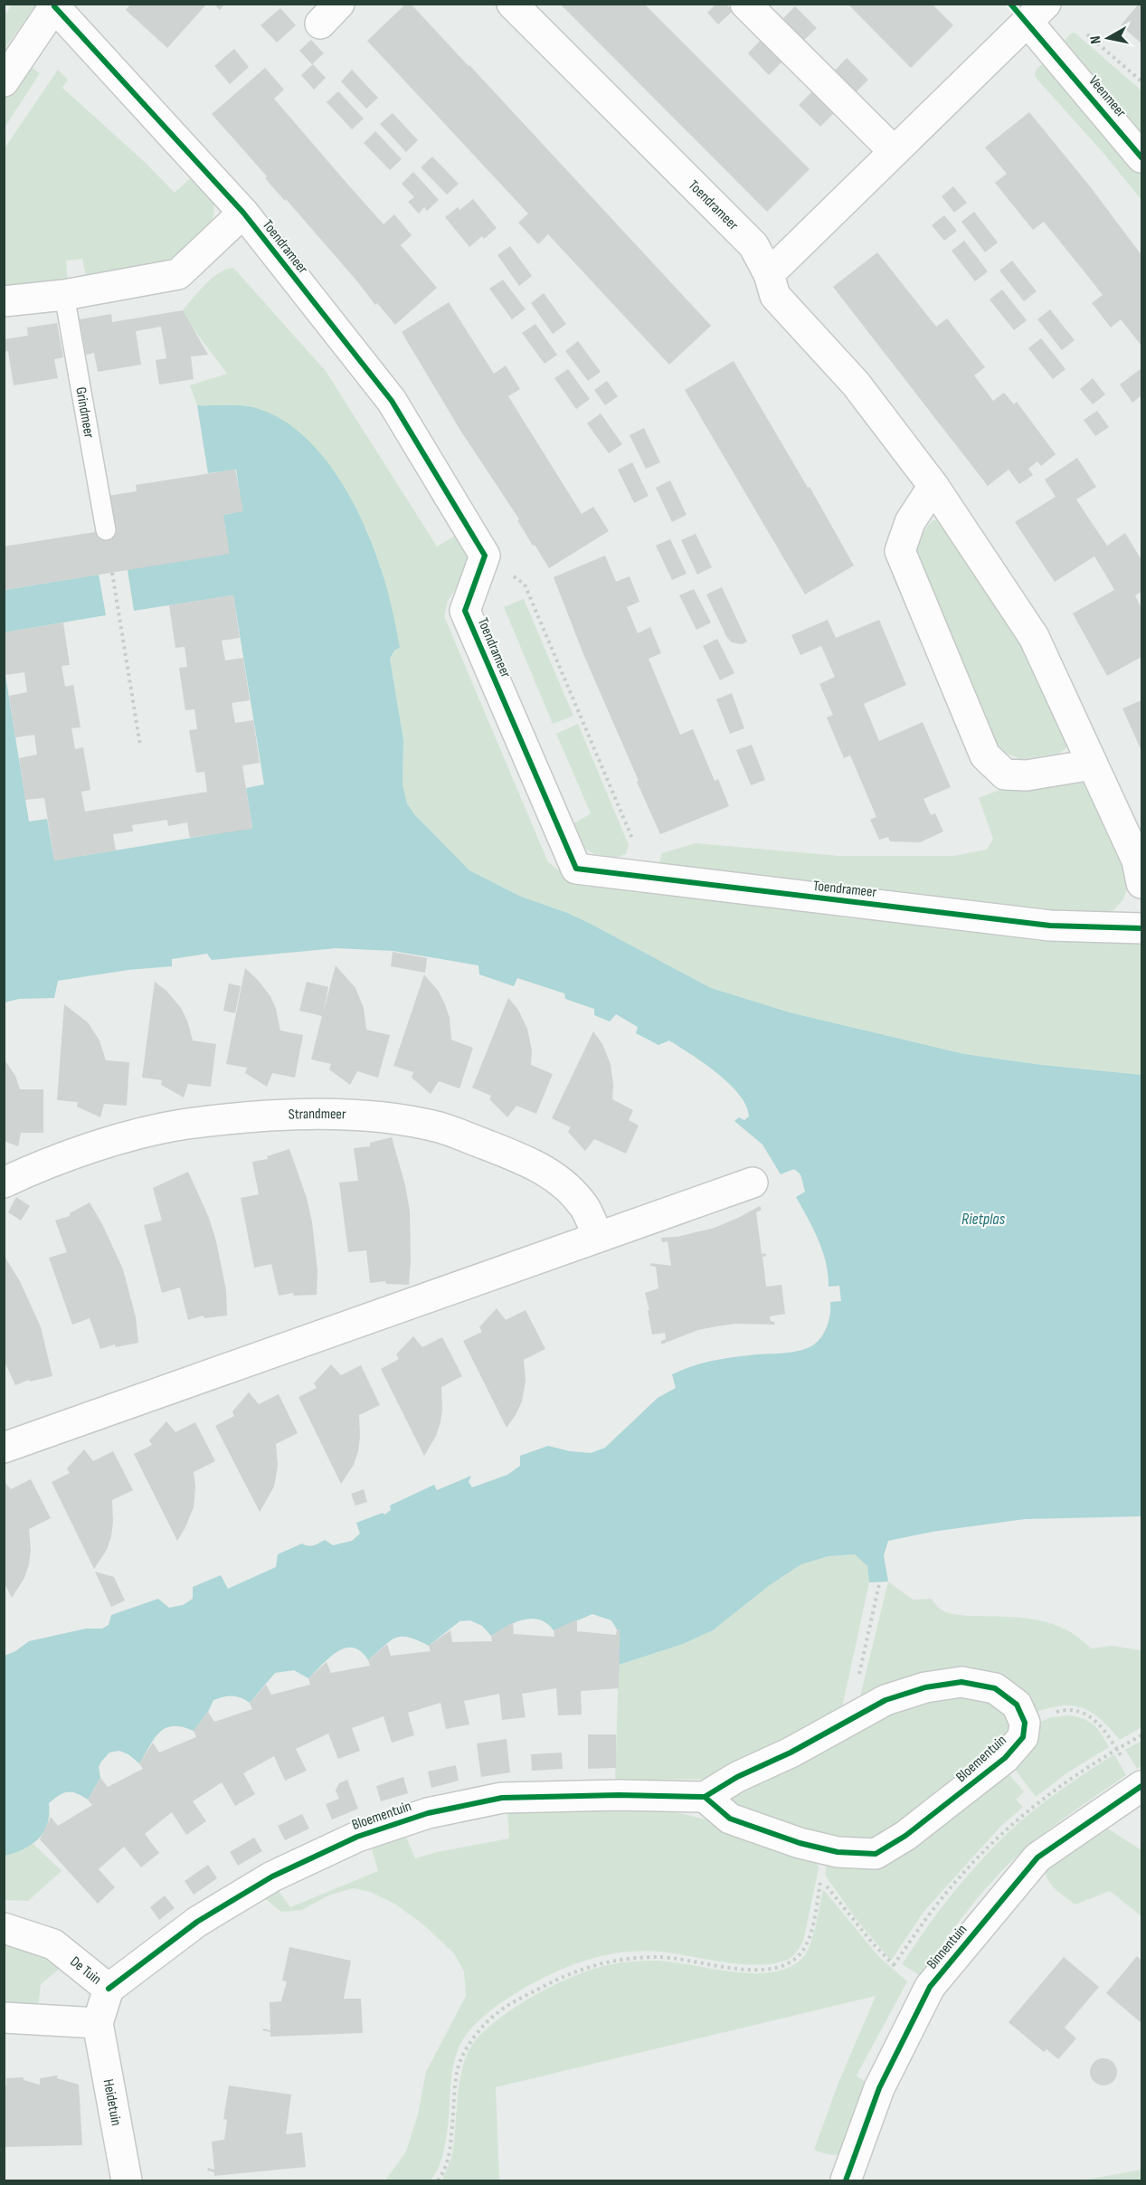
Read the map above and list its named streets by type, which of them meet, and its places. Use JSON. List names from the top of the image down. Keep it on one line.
{"streets":{"street":["Veenmeer","Toendrameer","Strandmeer","Bloementuin","Binnentuin","De Tuin","Heidetuin"],"lane":["Grindmeer"]},"crossings":[["Bloementuin","De Tuin"],["De Tuin","Heidetuin"]],"water":["Rietplas"],"north":"left"}
